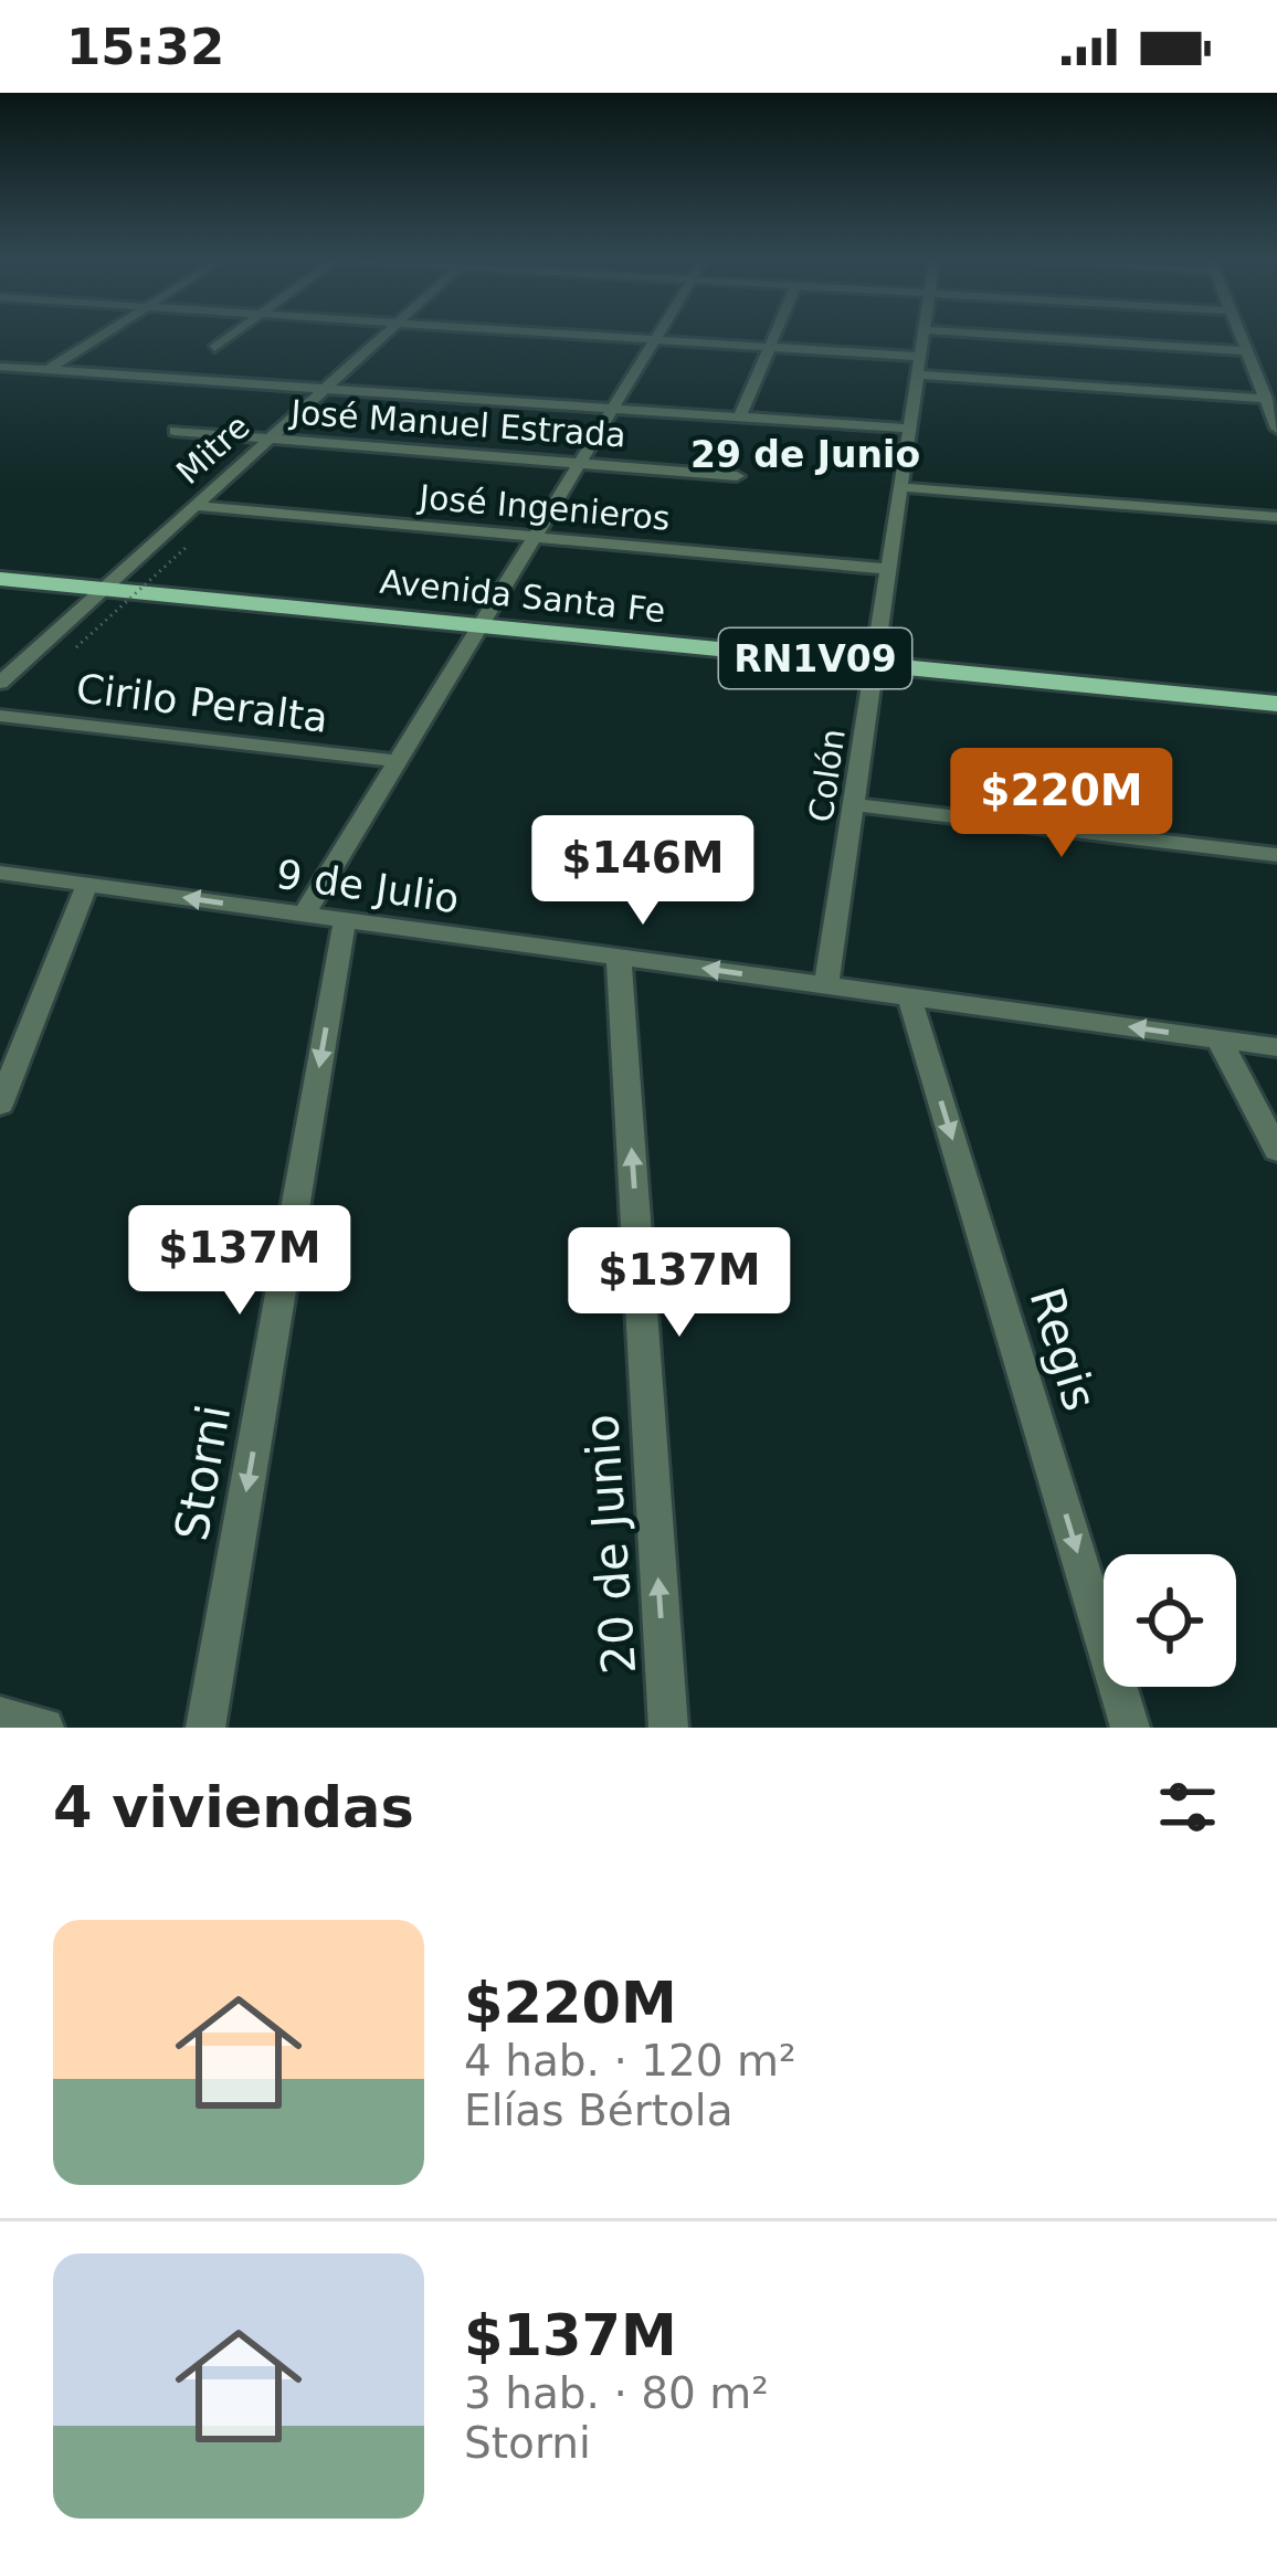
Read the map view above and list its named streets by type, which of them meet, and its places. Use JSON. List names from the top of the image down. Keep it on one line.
{"streets":{"main road":["Avenida Santa Fe","RN1V09"],"street":["José Manuel Estrada","Mitre","José Ingenieros","Cirilo Peralta","Colón","9 de Julio","Regis","Storni","20 de Junio"]},"crossings":[["José Manuel Estrada","Mitre"],["Mitre","José Ingenieros"],["Mitre","Avenida Santa Fe"],["José Ingenieros","Colón"],["Avenida Santa Fe","Colón"],["Colón","9 de Julio"],["9 de Julio","Regis"],["9 de Julio","Storni"],["9 de Julio","20 de Junio"]],"one_way":["Regis","Storni","20 de Junio"],"districts":["29 de Junio"],"page":{"status":"15:32","price":["$220M","$146M","$137M","$137M"],"heading":"4 viviendas","list":[{"name":"$220M","note":"4 hab. · 120 m² · Elías Bértola"},{"name":"$137M","note":"3 hab. · 80 m² · Storni"}]}}
